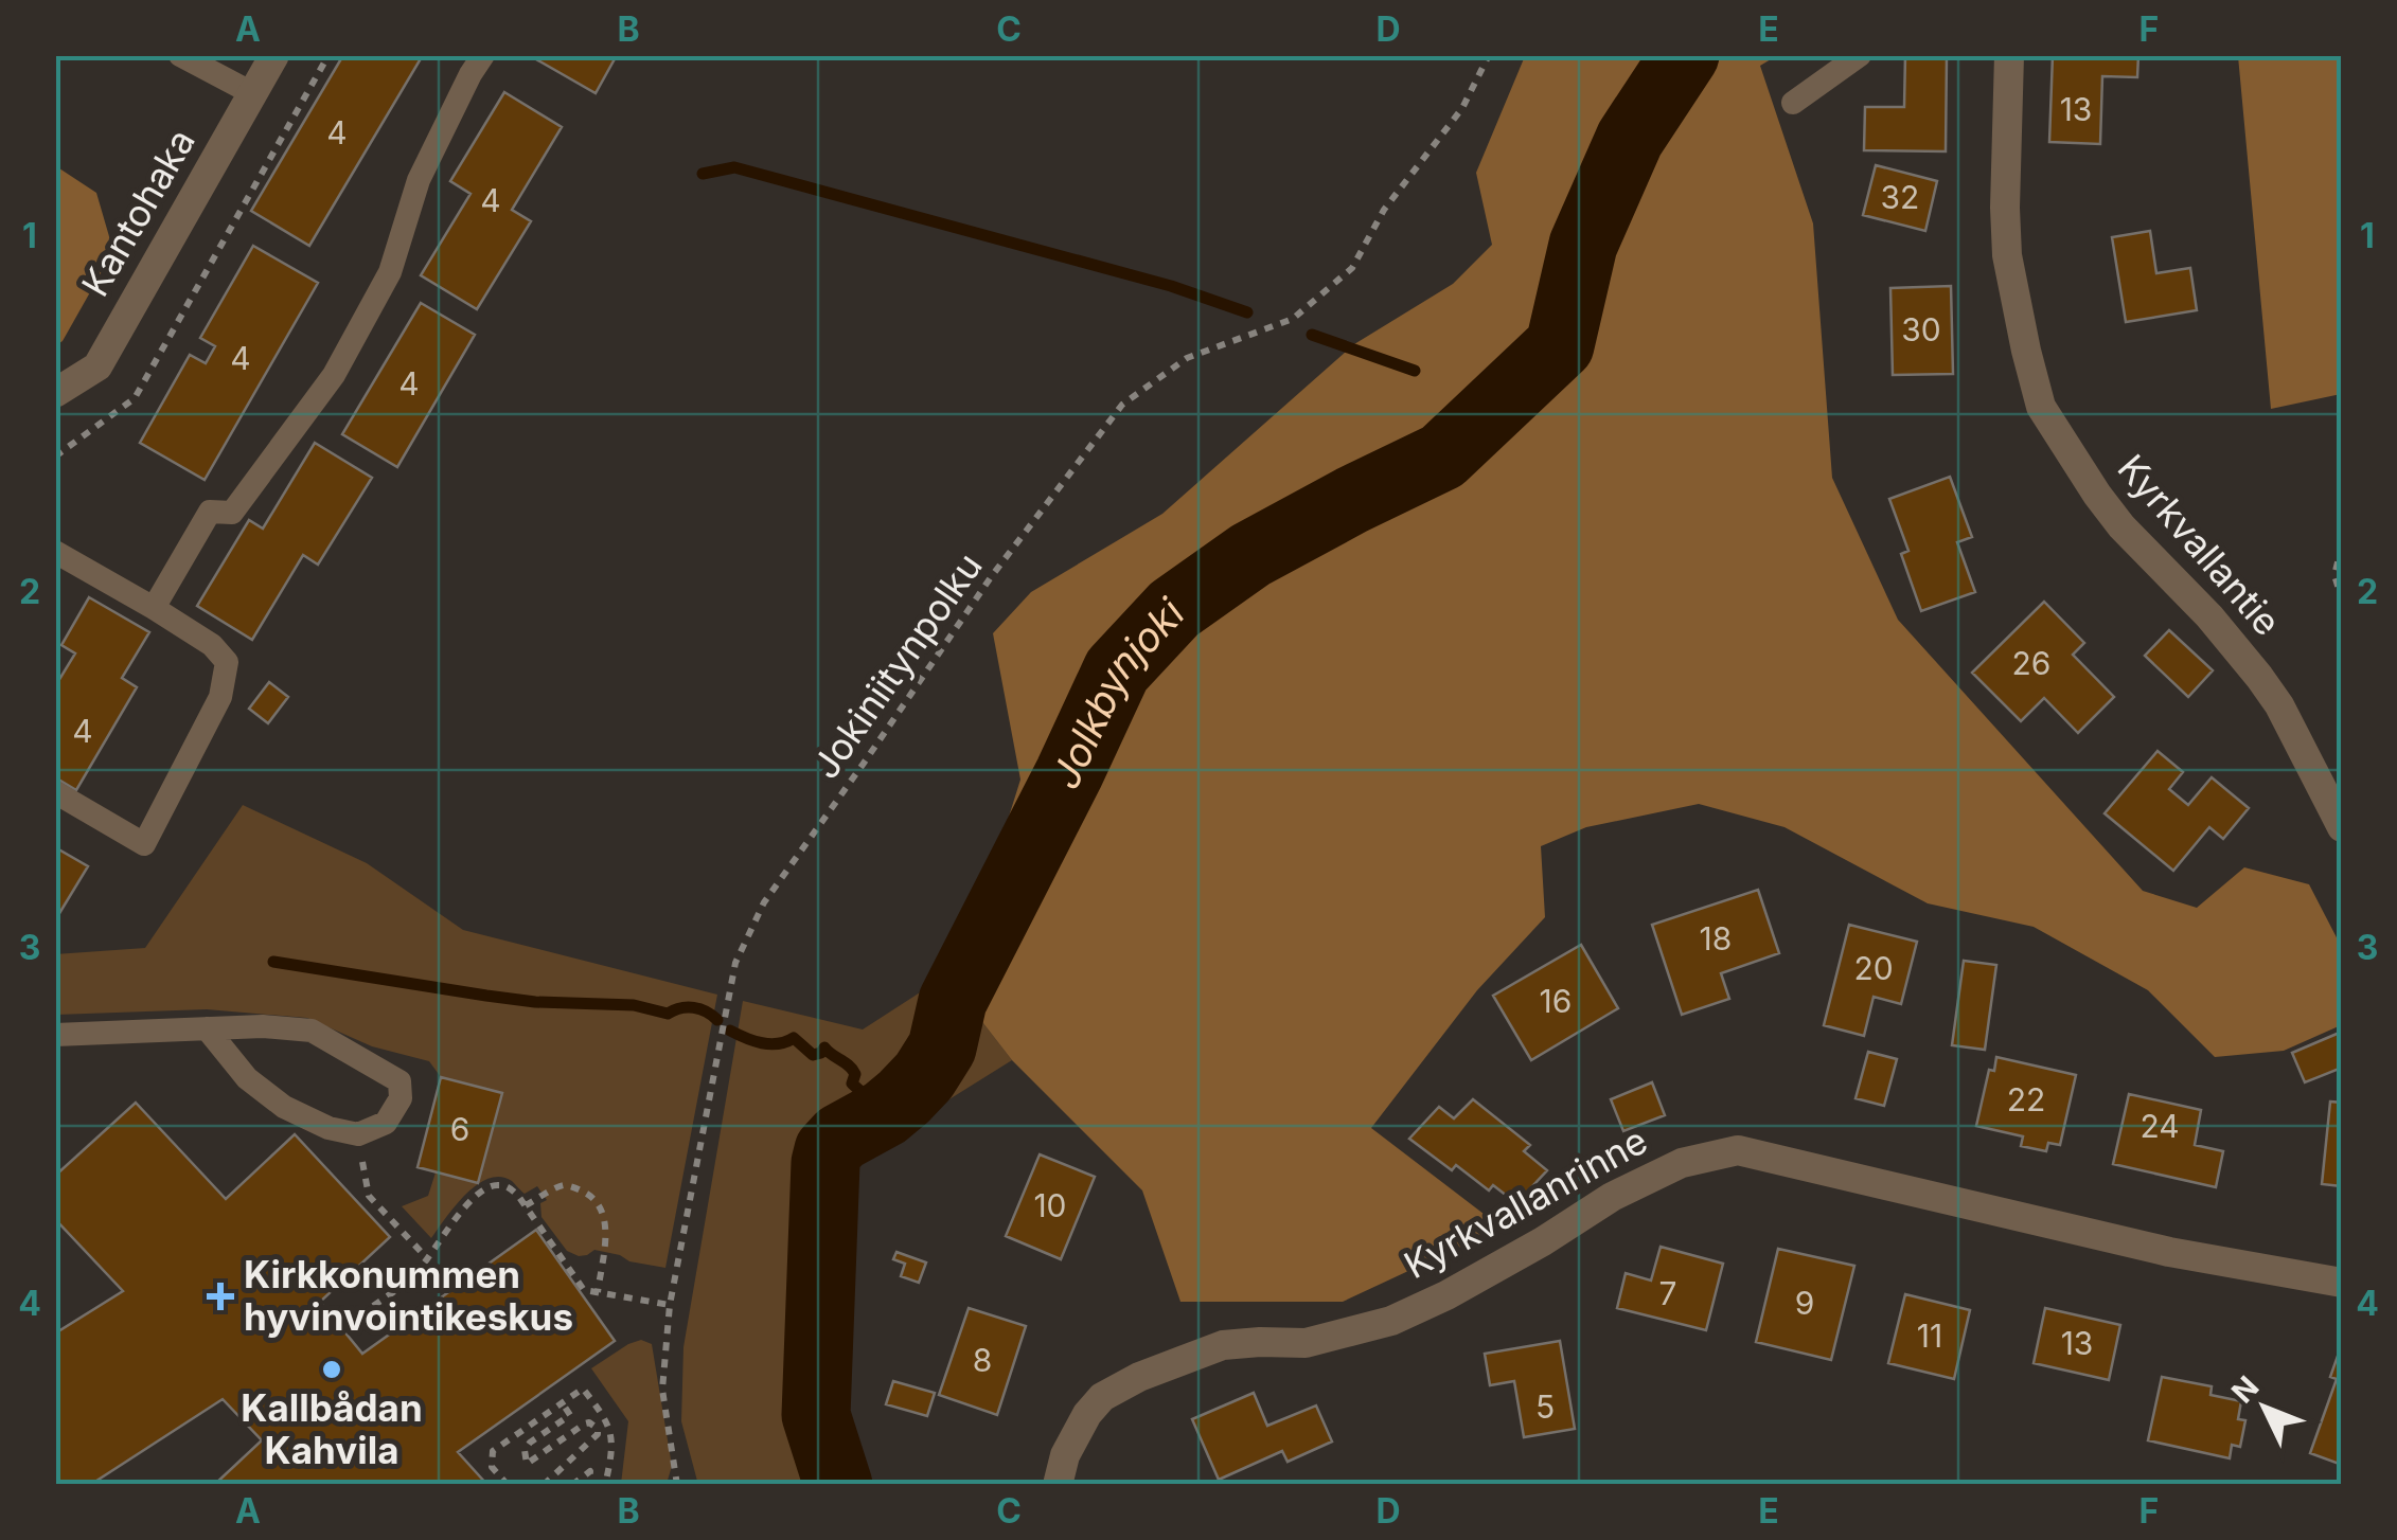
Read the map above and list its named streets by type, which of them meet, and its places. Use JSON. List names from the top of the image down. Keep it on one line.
{"streets":{"street":["Kantohaka","Kyrkvallantie","Kyrkvallanrinne"],"path":["Jokiniitynpolku"]},"water":["Jolkbynjoki"],"places":{"health":["Kirkkonummen hyvinvointikeskus"],"other":["Kallbådan Kahvila"]},"house_numbers":["13","4","32","4","30","4","4","26","4","18","20","16","22","24","6","10","7","9","11","13","8","5"],"north":"top left","grid":{"columns":["A","B","C","D","E","F"],"rows":["1","2","3","4"]}}
